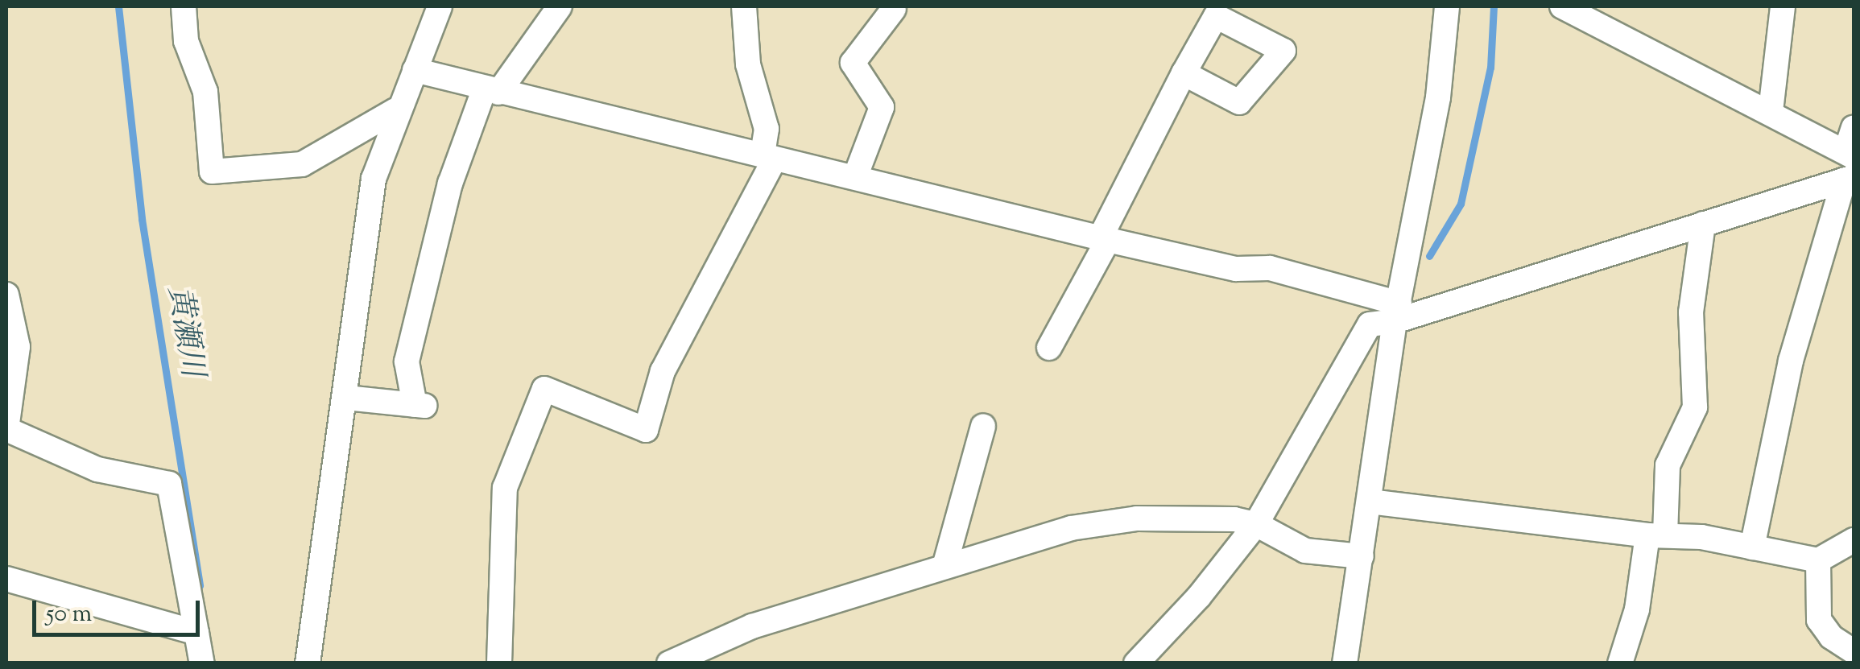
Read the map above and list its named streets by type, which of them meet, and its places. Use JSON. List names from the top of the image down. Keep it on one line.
{"water":["黄瀬川"],"scale_bar":"50 m"}
